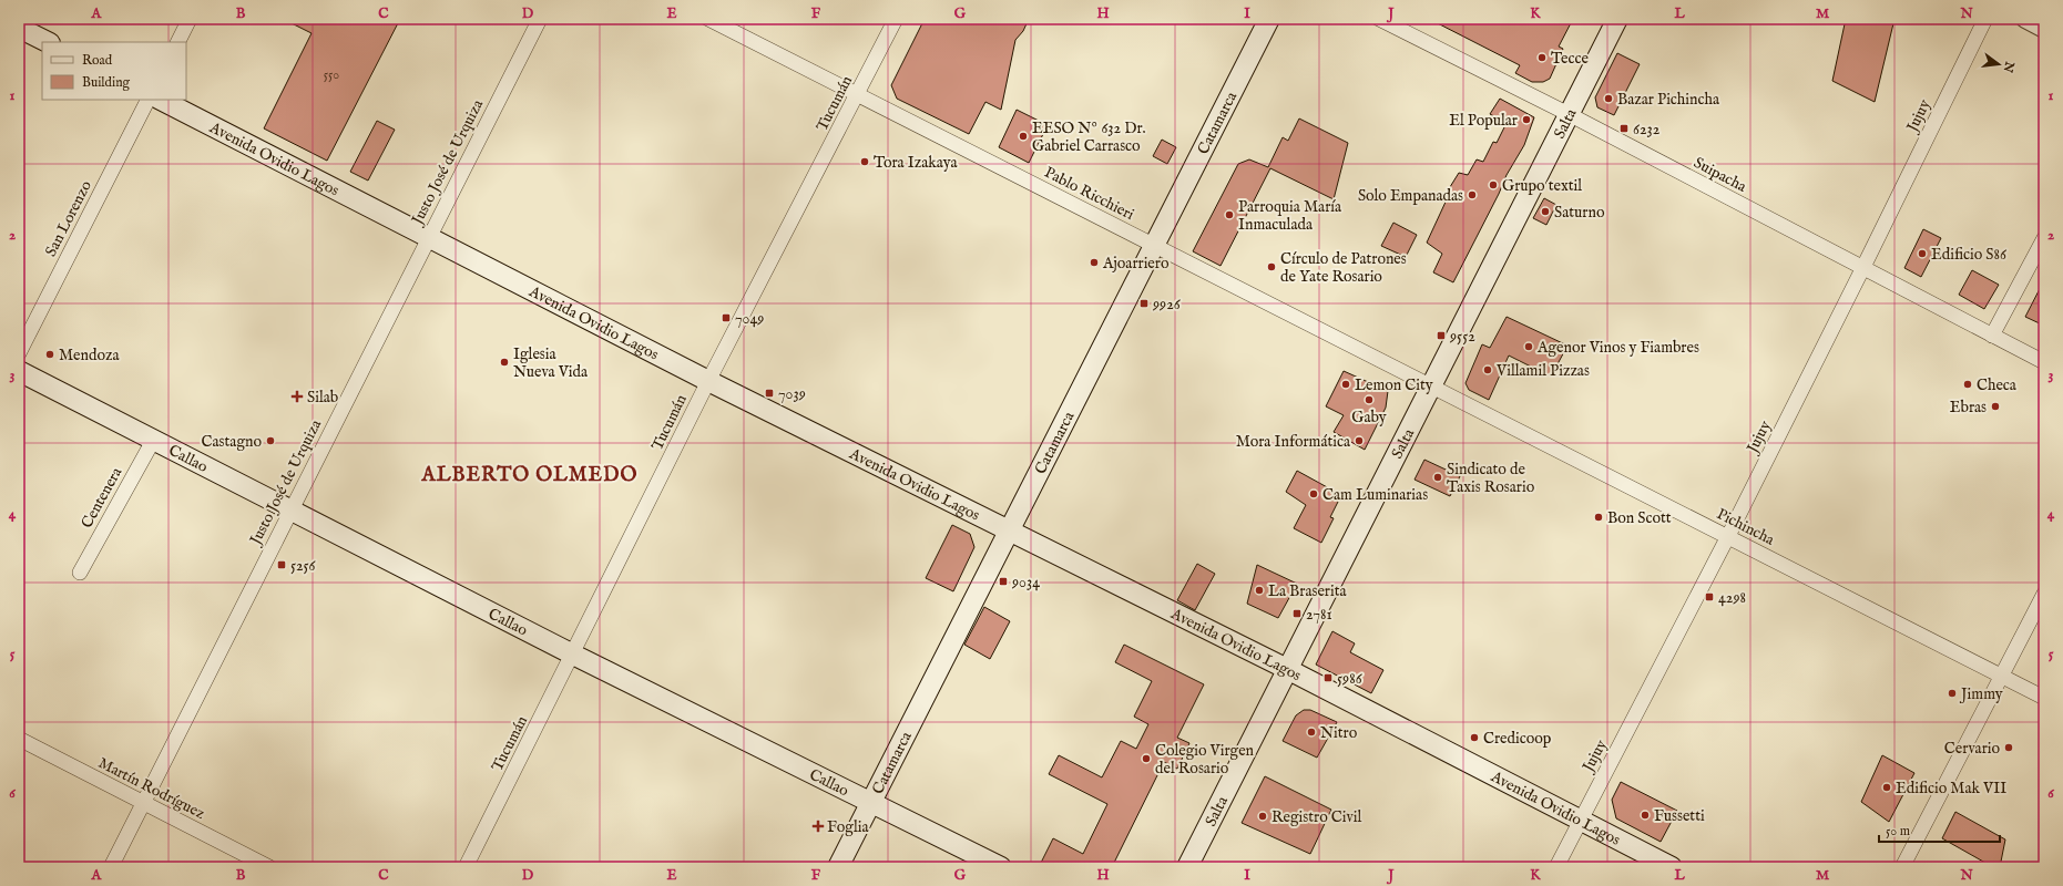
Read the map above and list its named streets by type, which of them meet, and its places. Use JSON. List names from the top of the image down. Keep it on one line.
{"streets":{"main road":["Catamarca","Salta","Avenida Ovidio Lagos","Callao"],"street":["Tucumán","Jujuy","Justo José de Urquiza","Suipacha","Pablo Ricchieri","San Lorenzo","Centenera","Pichincha","Martín Rodríguez"]},"crossings":[["Tucumán","Avenida Ovidio Lagos"],["Tucumán","Pablo Ricchieri"],["Tucumán","Callao"],["Jujuy","Avenida Ovidio Lagos"],["Jujuy","Suipacha"],["Jujuy","Pichincha"],["Catamarca","Avenida Ovidio Lagos"],["Catamarca","Pablo Ricchieri"],["Catamarca","Callao"],["Salta","Avenida Ovidio Lagos"],["Salta","Suipacha"],["Salta","Pablo Ricchieri"],["Salta","Pichincha"],["Avenida Ovidio Lagos","Justo José de Urquiza"],["Justo José de Urquiza","Callao"],["Justo José de Urquiza","Martín Rodríguez"],["Pablo Ricchieri","Pichincha"],["Callao","Centenera"]],"districts":["ALBERTO OLMEDO"],"places":{"other":["Tecce","Bazar Pichincha","El Popular","EESO Nº 632 Dr. Gabriel Carrasco","Tora Izakaya","Grupo textil","Solo Empanadas","Saturno","Parroquia María Inmaculada","Edificio S86","Ajoarriero","Círculo de Patrones de Yate Rosario","Agenor Vinos y Fiambres","Mendoza","Iglesia Nueva Vida","Villamil Pizzas","Lemon City","Checa","Gaby","Ebras","Castagno","Mora Informática","Sindicato de Taxis Rosario","Cam Luminarias","Bon Scott","La Braserita","Jimmy","Nitro","Credicoop","Cervario","Colegio Virgen del Rosario","Edificio Mak VII","Fussetti","Registro Civil"],"transit":["6232","9926","7049","9552","7039","5256","9034","4298","2781","5986"],"health":["Silab","Foglia"]},"house_numbers":["550"],"legend":["Road","Building"],"scale_bar":"50 m","north":"right","grid":{"columns":["A","B","C","D","E","F","G","H","I","J","K","L","M","N"],"rows":["1","2","3","4","5","6"]}}
